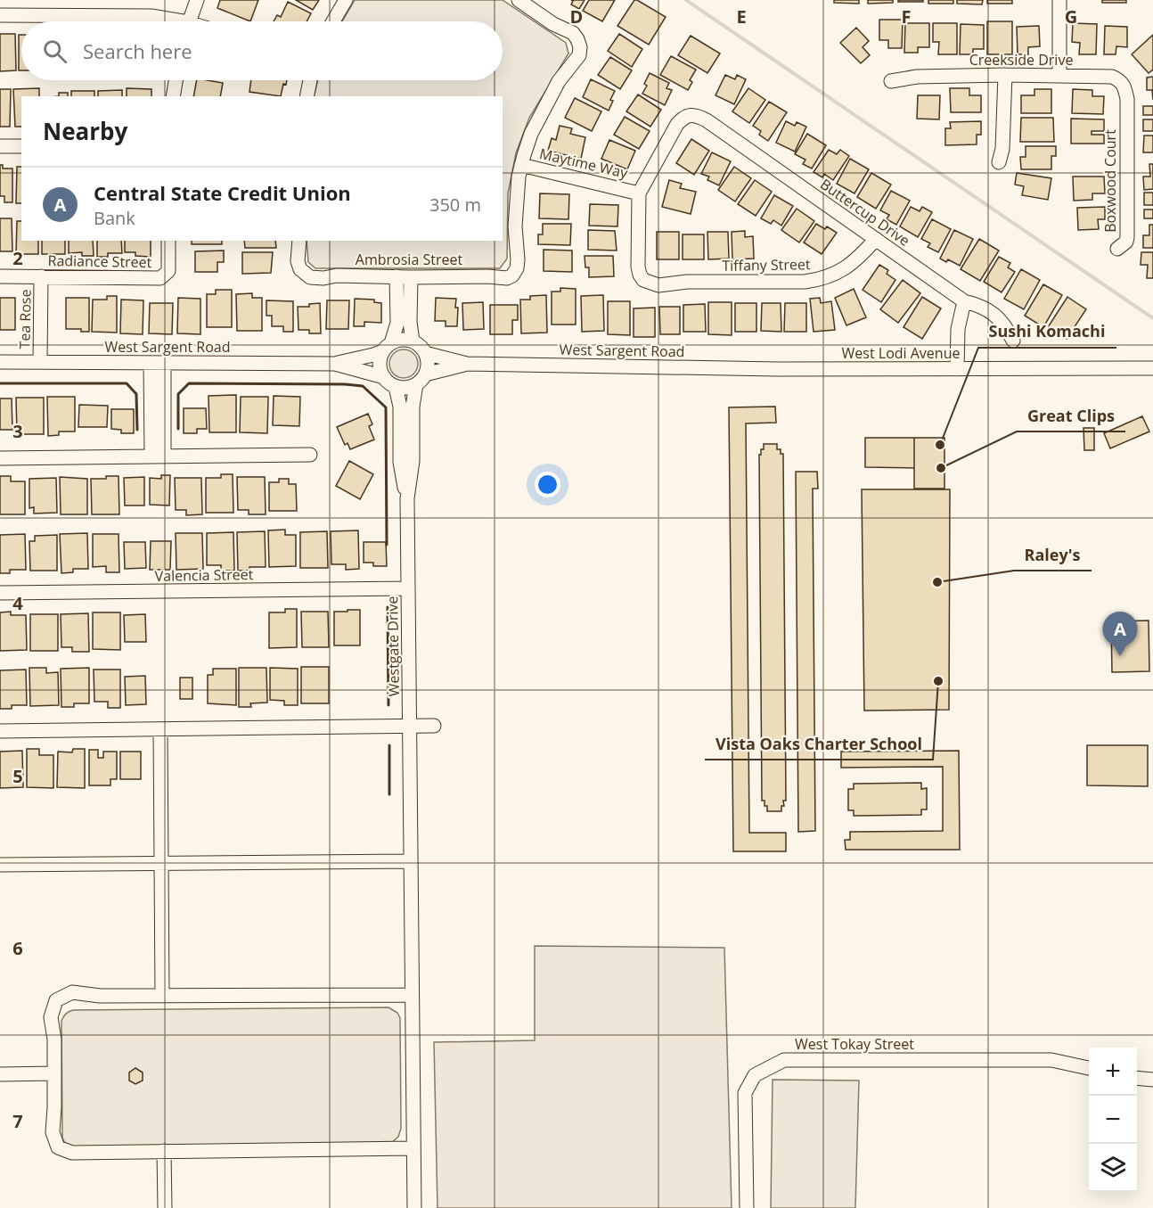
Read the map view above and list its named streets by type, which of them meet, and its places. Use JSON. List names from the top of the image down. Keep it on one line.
{"streets":{"street":["Creekside Drive","Maytime Way","Boxwood Court","Buttercup Drive","Ambrosia Street","Radiance Street","Tiffany Street","Tea Rose","West Sargent Road","West Lodi Avenue","Valencia Street","Westgate Drive","West Tokay Street"]},"crossings":[["Creekside Drive","Boxwood Court"],["Maytime Way","Buttercup Drive"],["Maytime Way","Ambrosia Street"],["Maytime Way","Tiffany Street"],["Buttercup Drive","Tiffany Street"],["Radiance Street","Tea Rose"],["Tea Rose","West Sargent Road"],["West Sargent Road","West Lodi Avenue"],["West Sargent Road","Westgate Drive"],["Valencia Street","Westgate Drive"]],"places":["Sushi Komachi","Great Clips","Raley's","Vista Oaks Charter School"],"page":{"search":"Search here","heading":"Nearby","list":[{"mark":"A","name":"Central State Credit Union","note":"Bank","value":"350 m"}],"pins":"A","map_buttons":["+","−"]},"grid":{"columns":["D","E","F","G"],"rows":["2","3","4","5","6","7"]}}
